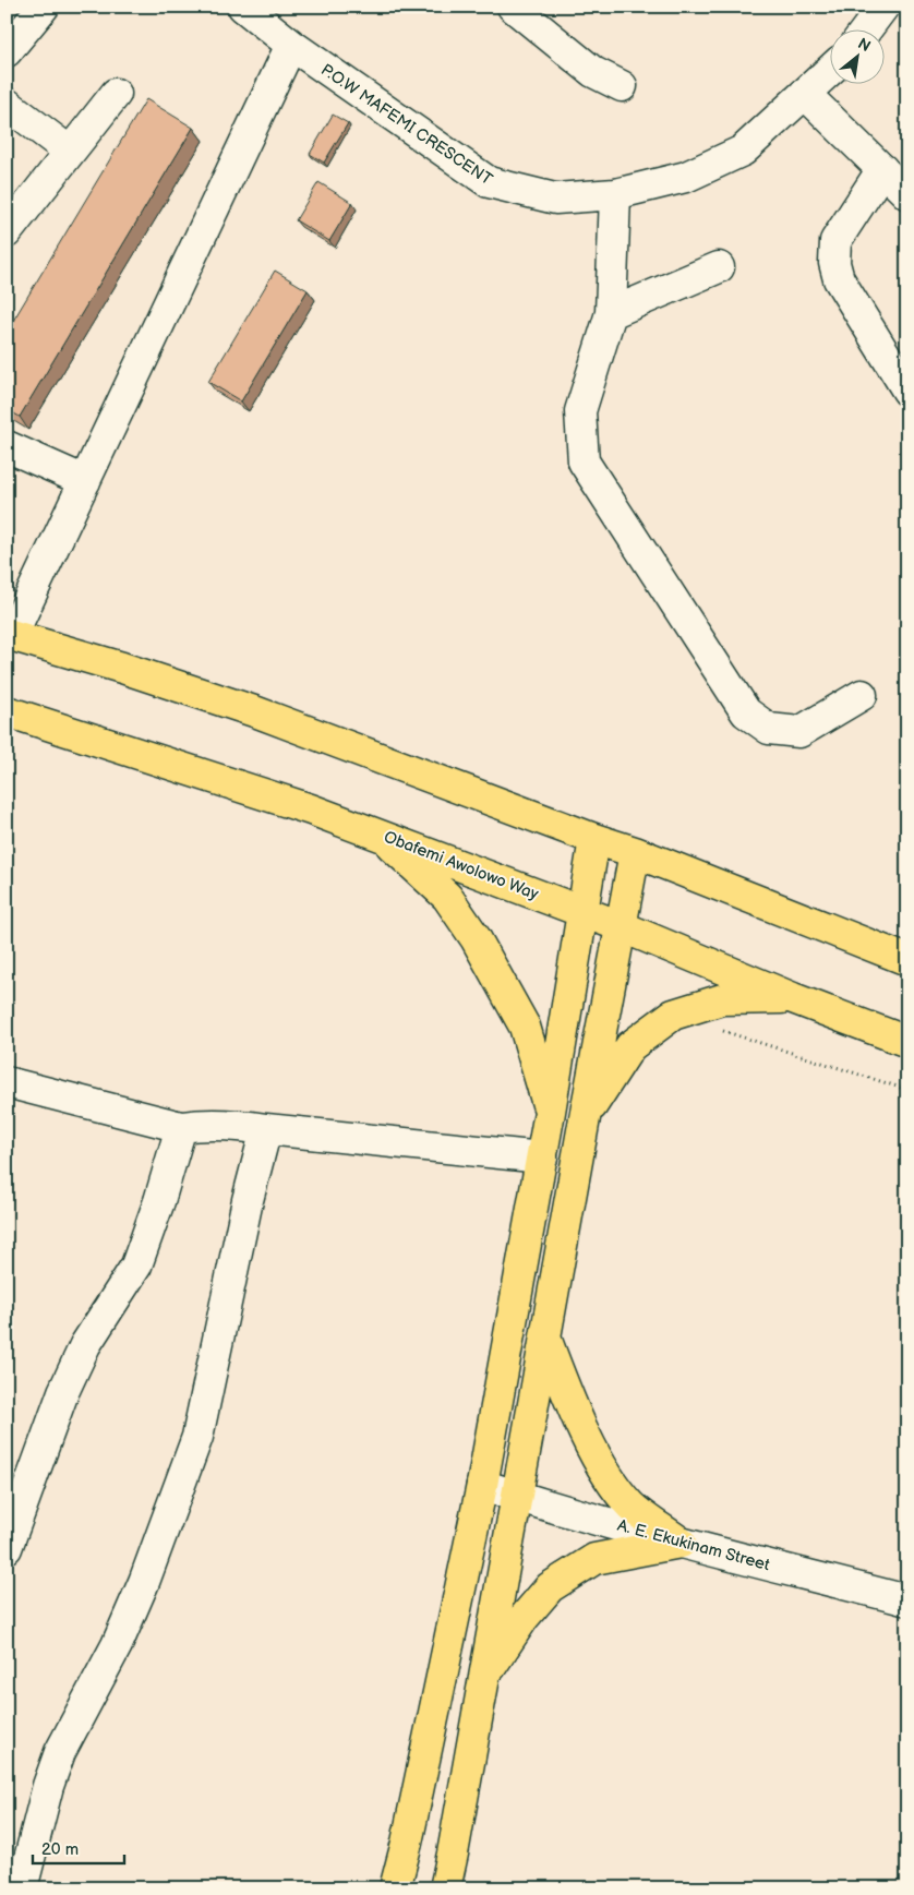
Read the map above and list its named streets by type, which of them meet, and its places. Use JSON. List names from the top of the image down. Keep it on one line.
{"streets":{"main road":["Obafemi Awolowo Way"],"street":["P.O.W MAFEMI CRESCENT","A. E. Ekukinam Street"]},"scale_bar":"20 m","north":"top right"}
